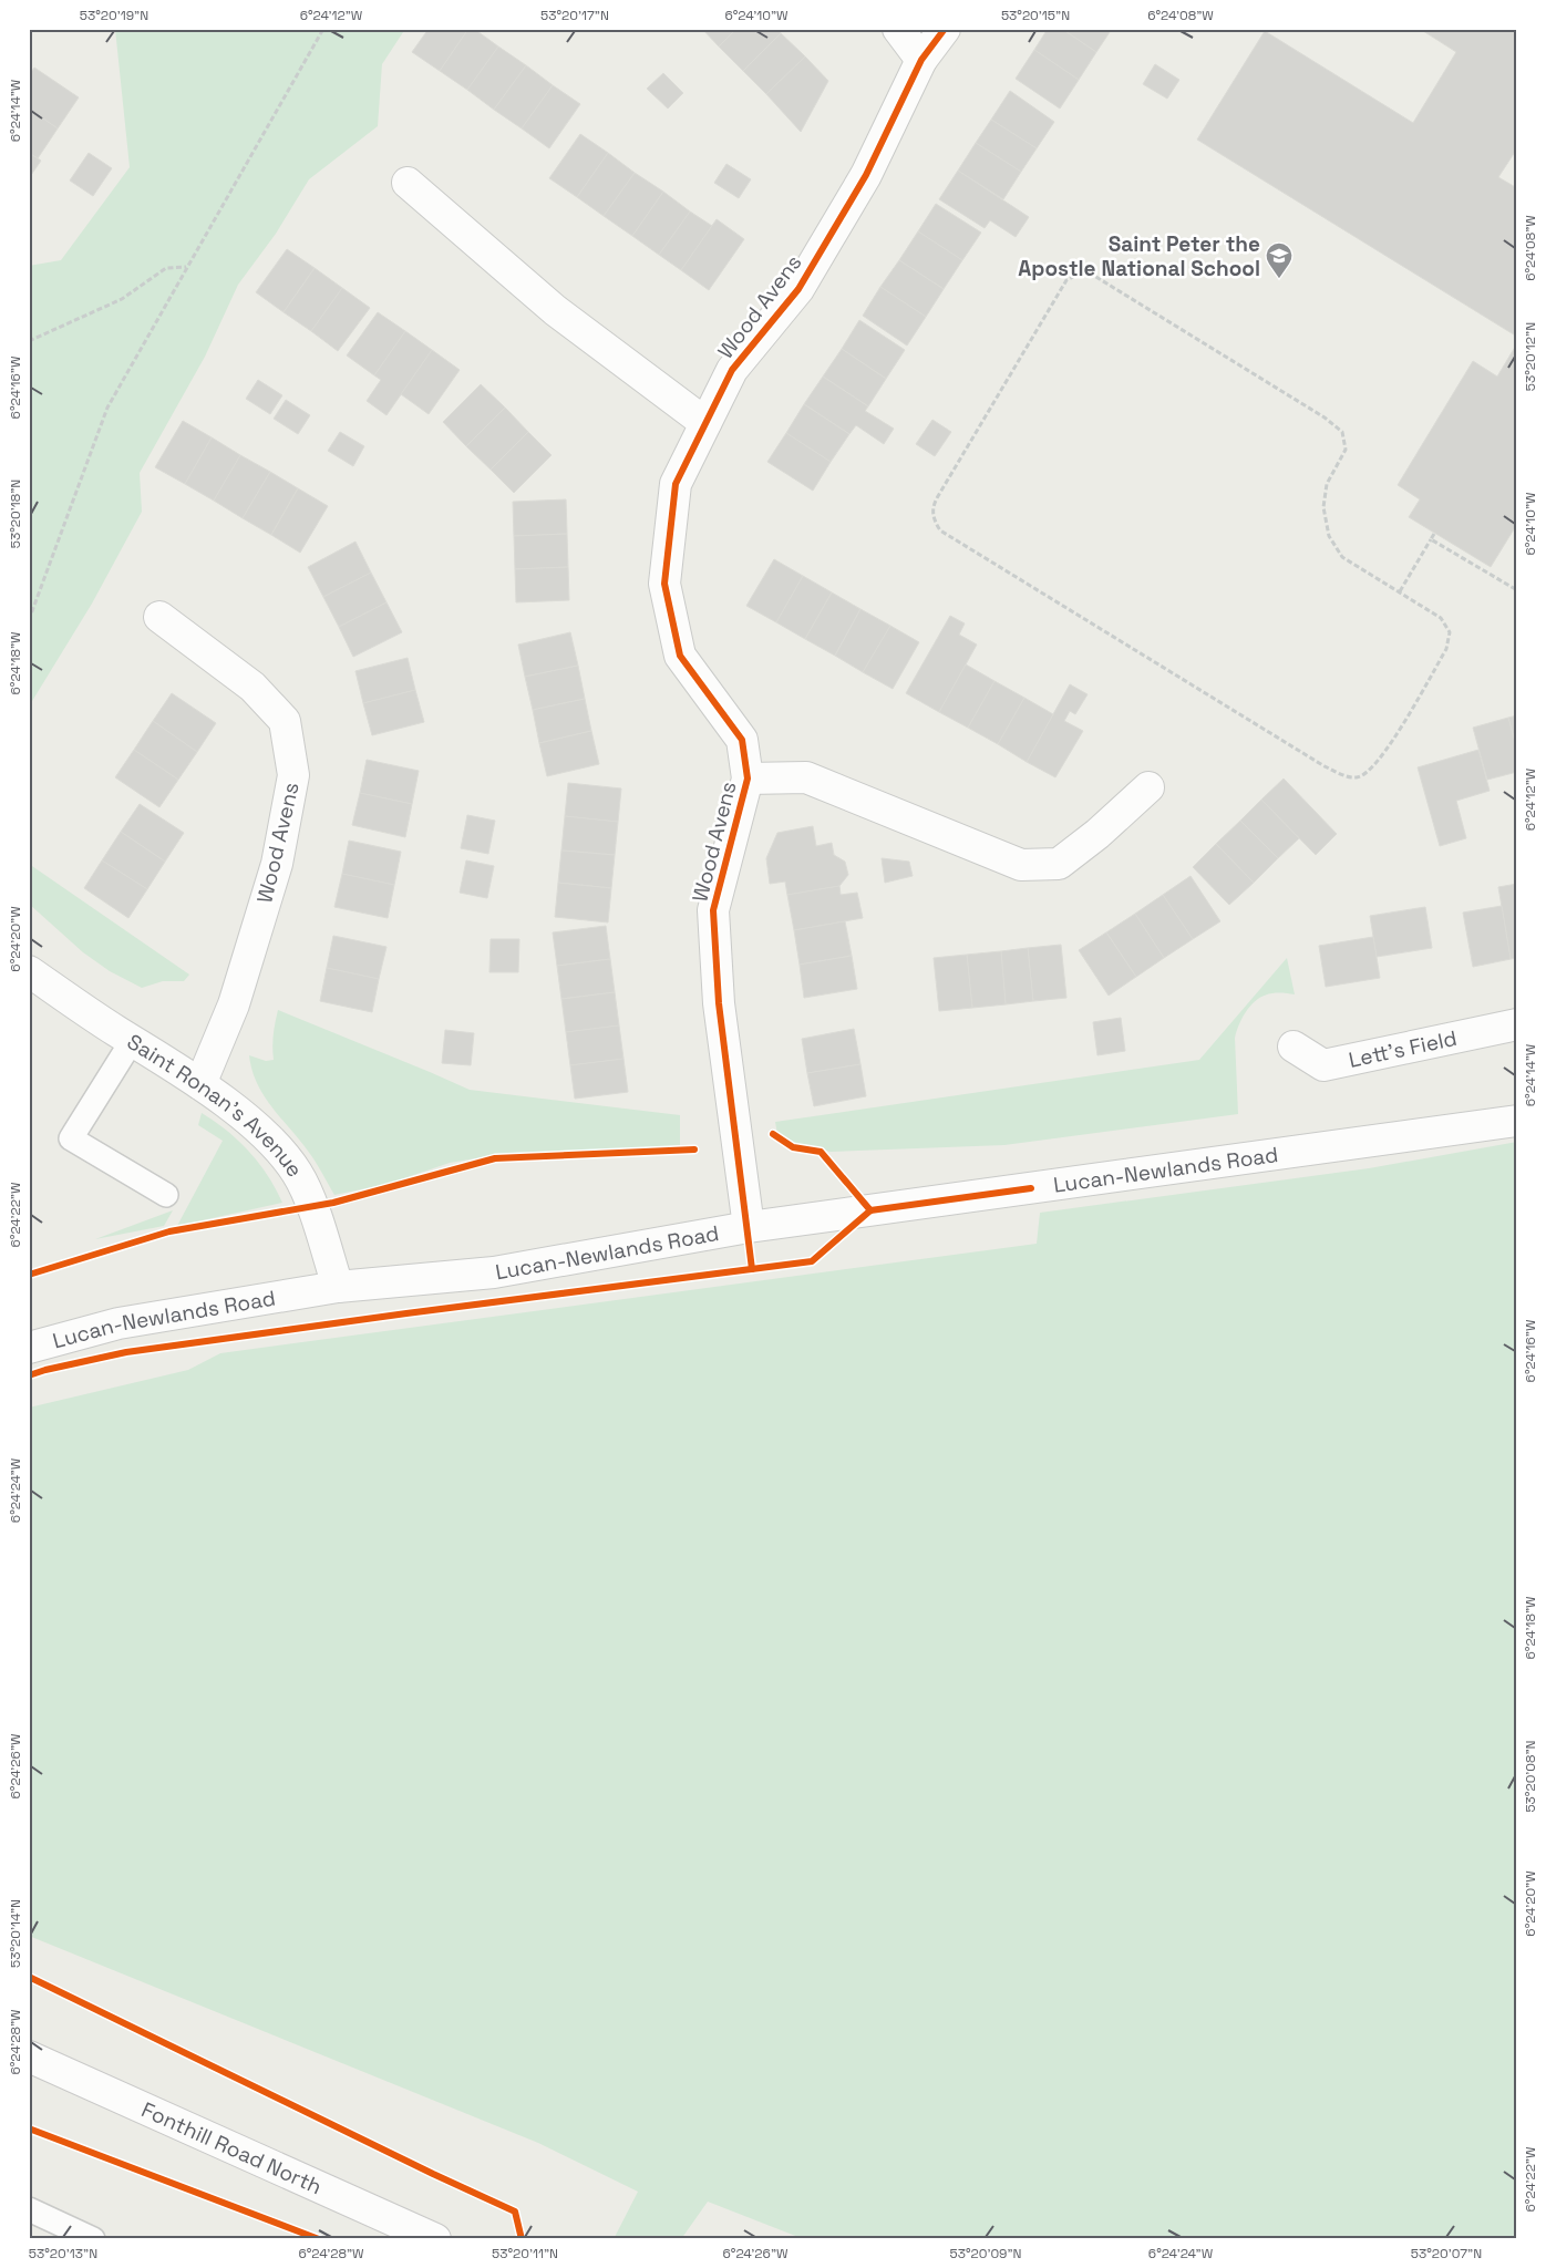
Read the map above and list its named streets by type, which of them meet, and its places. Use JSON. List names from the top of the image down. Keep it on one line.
{"streets":{"street":["Wood Avens","Lett's Field","Saint Ronan's Avenue","Lucan-Newlands Road","Fonthill Road North"]},"crossings":[["Wood Avens","Saint Ronan's Avenue"],["Wood Avens","Lucan-Newlands Road"],["Saint Ronan's Avenue","Lucan-Newlands Road"]],"places":{"school or university":["Saint Peter the Apostle National School"]},"coordinates":["53°20'19\"N","6°24'12\"W","53°20'17\"N","6°24'10\"W","53°20'15\"N","6°24'08\"W","6°24'14\"W","53°20'12\"N","6°24'16\"W","53°20'18\"N","6°24'18\"W","6°24'20\"W","6°24'22\"W","6°24'24\"W","6°24'26\"W","53°20'08\"N","53°20'14\"N","6°24'28\"W","53°20'13\"N","53°20'11\"N","53°20'09\"N","53°20'07\"N"]}
